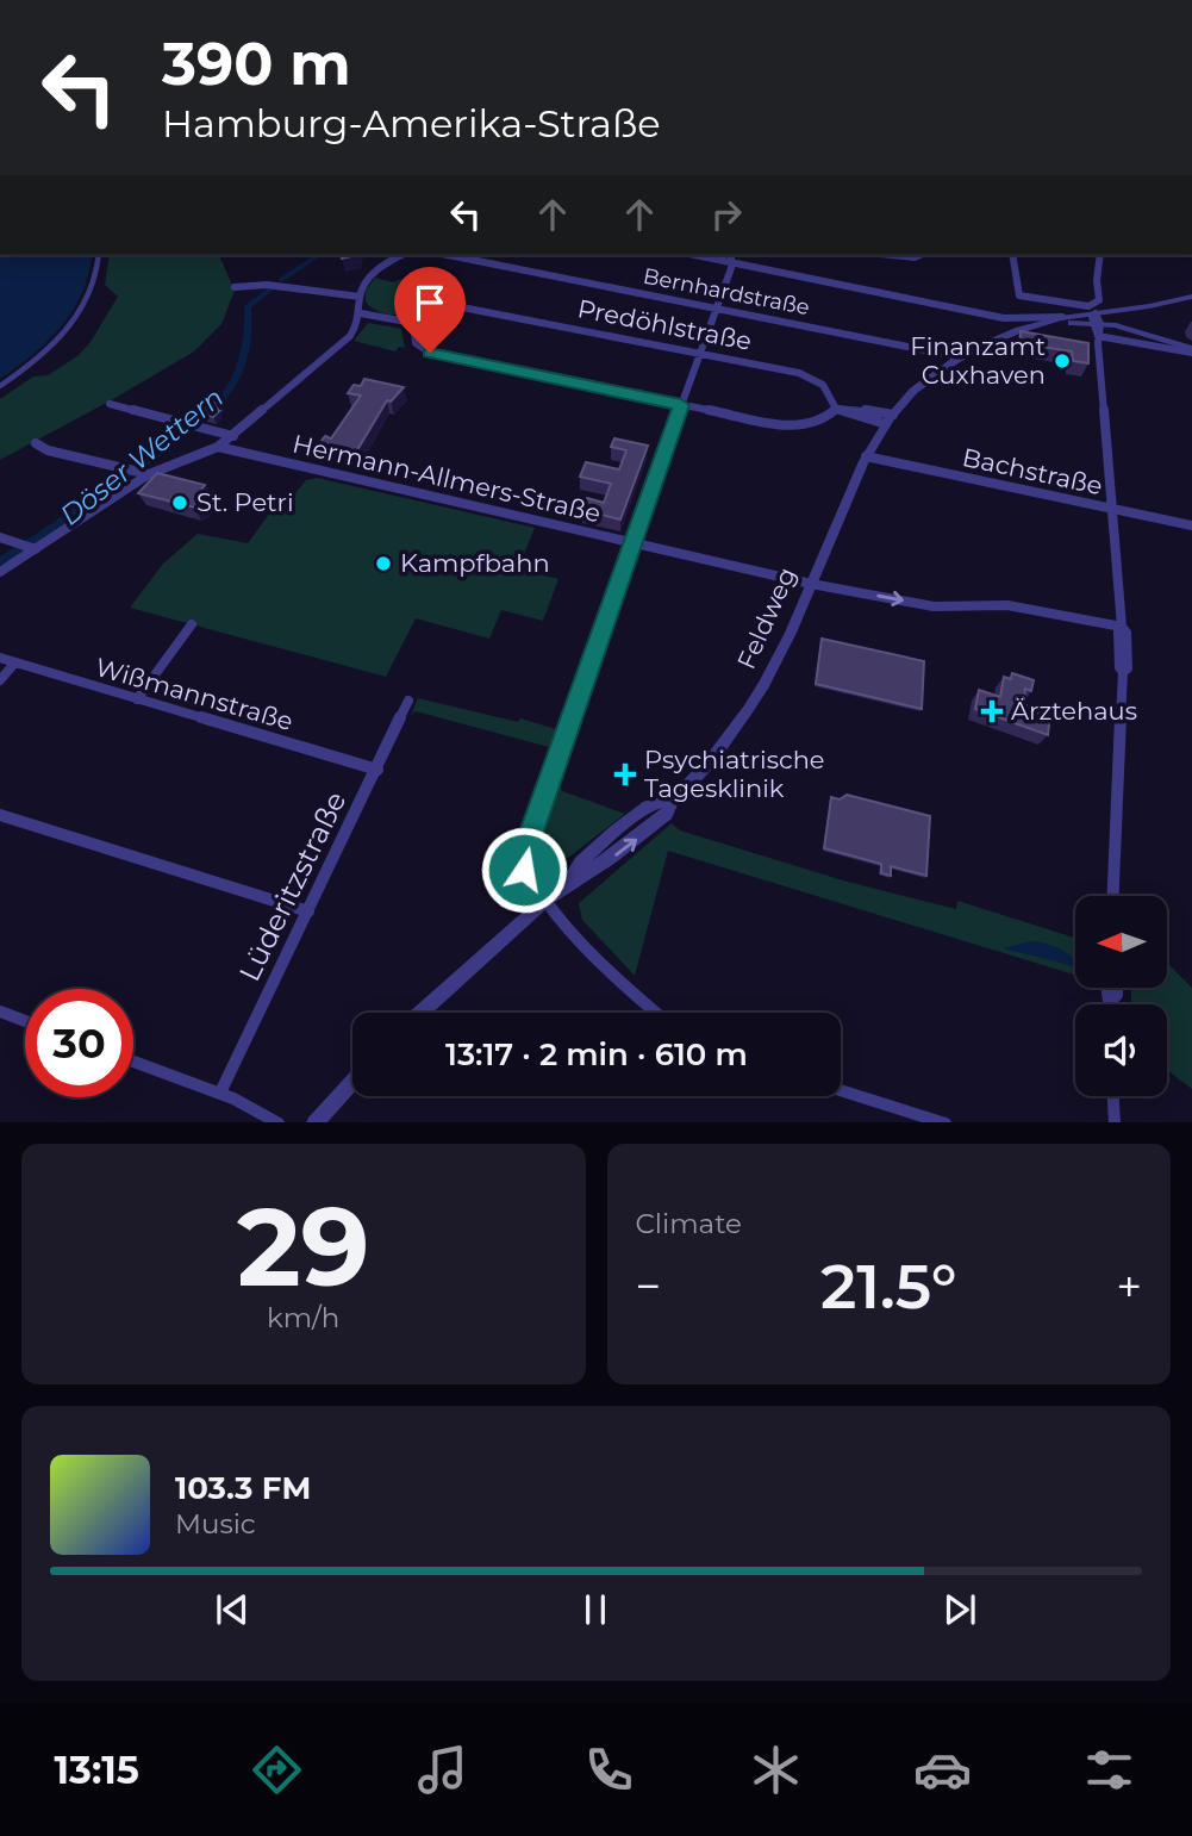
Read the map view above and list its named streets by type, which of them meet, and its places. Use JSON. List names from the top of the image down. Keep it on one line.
{"streets":{"street":["Bernhardstraße","Predöhlstraße","Bachstraße","Hermann-Allmers-Straße","Feldweg","Wißmannstraße","Lüderitzstraße"]},"crossings":[["Bernhardstraße","Feldweg"],["Bachstraße","Feldweg"],["Hermann-Allmers-Straße","Feldweg"],["Wißmannstraße","Lüderitzstraße"]],"water":["Döser Wettern"],"places":{"other":["Finanzamt Cuxhaven","St. Petri","Kampfbahn"],"health":["Ärztehaus","Psychiatrische Tagesklinik"]},"north":"left","page":{"turn":["390 m","Hamburg-Amerika-Straße"],"limit":"30","trip":"13:17 · 2 min · 610 m","tile":[["29","km/h"],"Climate"],"heat":["−","21.5°","+"],"song":["103.3 FM","Music"],"tabs":"13:15"}}
